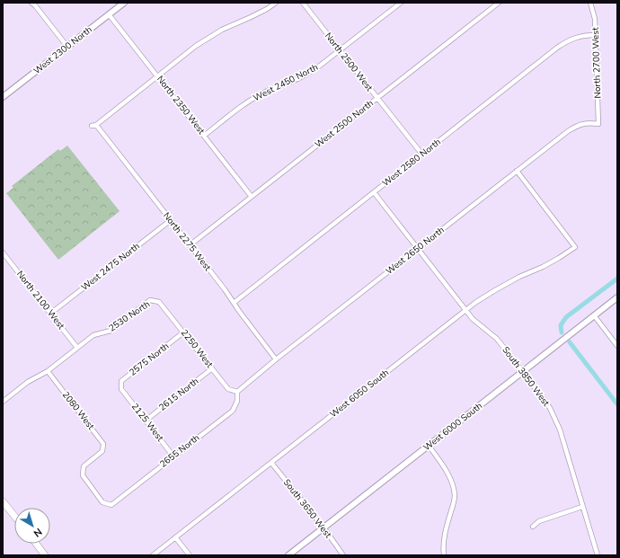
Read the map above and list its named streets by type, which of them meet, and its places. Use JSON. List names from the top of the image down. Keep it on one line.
{"streets":{"street":["West 2300 North","North 2500 West","North 2700 West","West 2450 North","North 2350 West","West 2500 North","West 2580 North","North 2275 West","West 2650 North","West 2475 North","North 2100 West","2530 North","2250 West","2575 North","South 3850 West","West 6050 South","2615 North","2080 West","2125 West","West 6000 South","2655 North","South 3650 West"]},"crossings":[["West 2300 North","North 2350 West"],["North 2500 West","West 2450 North"],["North 2500 West","West 2500 North"],["North 2500 West","West 2580 North"],["North 2700 West","West 2580 North"],["North 2700 West","West 2650 North"],["West 2450 North","North 2350 West"],["North 2350 West","West 2500 North"],["North 2350 West","North 2275 West"],["West 2500 North","North 2275 West"],["West 2580 North","North 2275 West"],["West 2580 North","South 3850 West"],["North 2275 West","West 2650 North"],["North 2275 West","West 2475 North"],["West 2650 North","2250 West"],["West 2650 North","South 3850 West"],["West 2650 North","West 6050 South"],["West 2650 North","2655 North"],["West 2475 North","North 2100 West"],["North 2100 West","2530 North"],["2530 North","2250 West"],["2530 North","2080 West"],["2250 West","2575 North"],["2250 West","2615 North"],["2250 West","2655 North"],["2575 North","2125 West"],["South 3850 West","West 6050 South"],["South 3850 West","West 6000 South"],["West 6050 South","South 3650 West"],["2615 North","2125 West"],["2080 West","2655 North"],["2125 West","2655 North"],["West 6000 South","South 3650 West"]],"north":"bottom right"}
